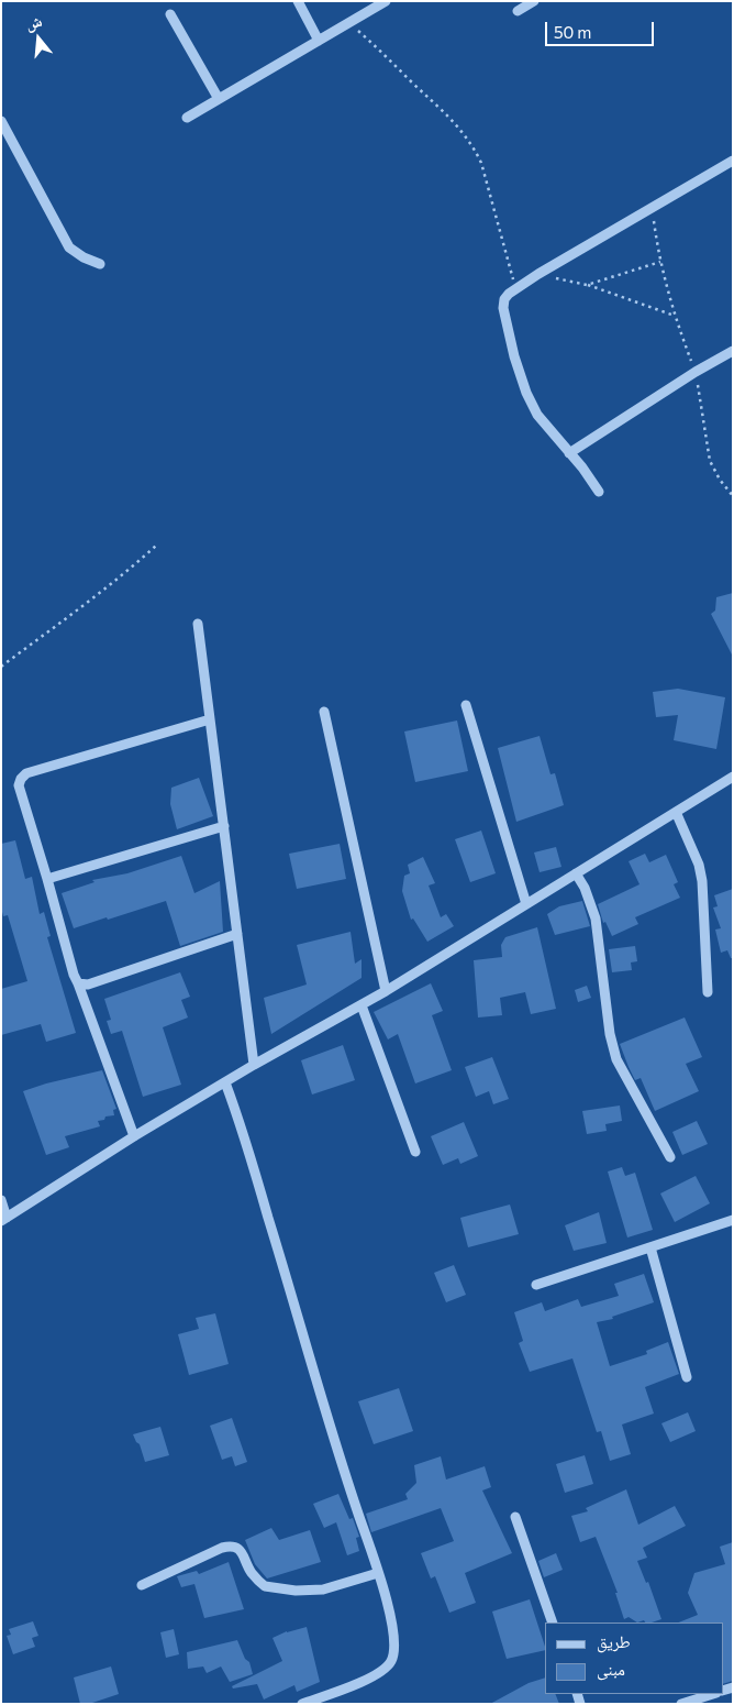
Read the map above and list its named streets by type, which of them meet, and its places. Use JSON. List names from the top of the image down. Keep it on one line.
{"legend":["طريق","مبنى"],"scale_bar":"50 m","north":"top"}
